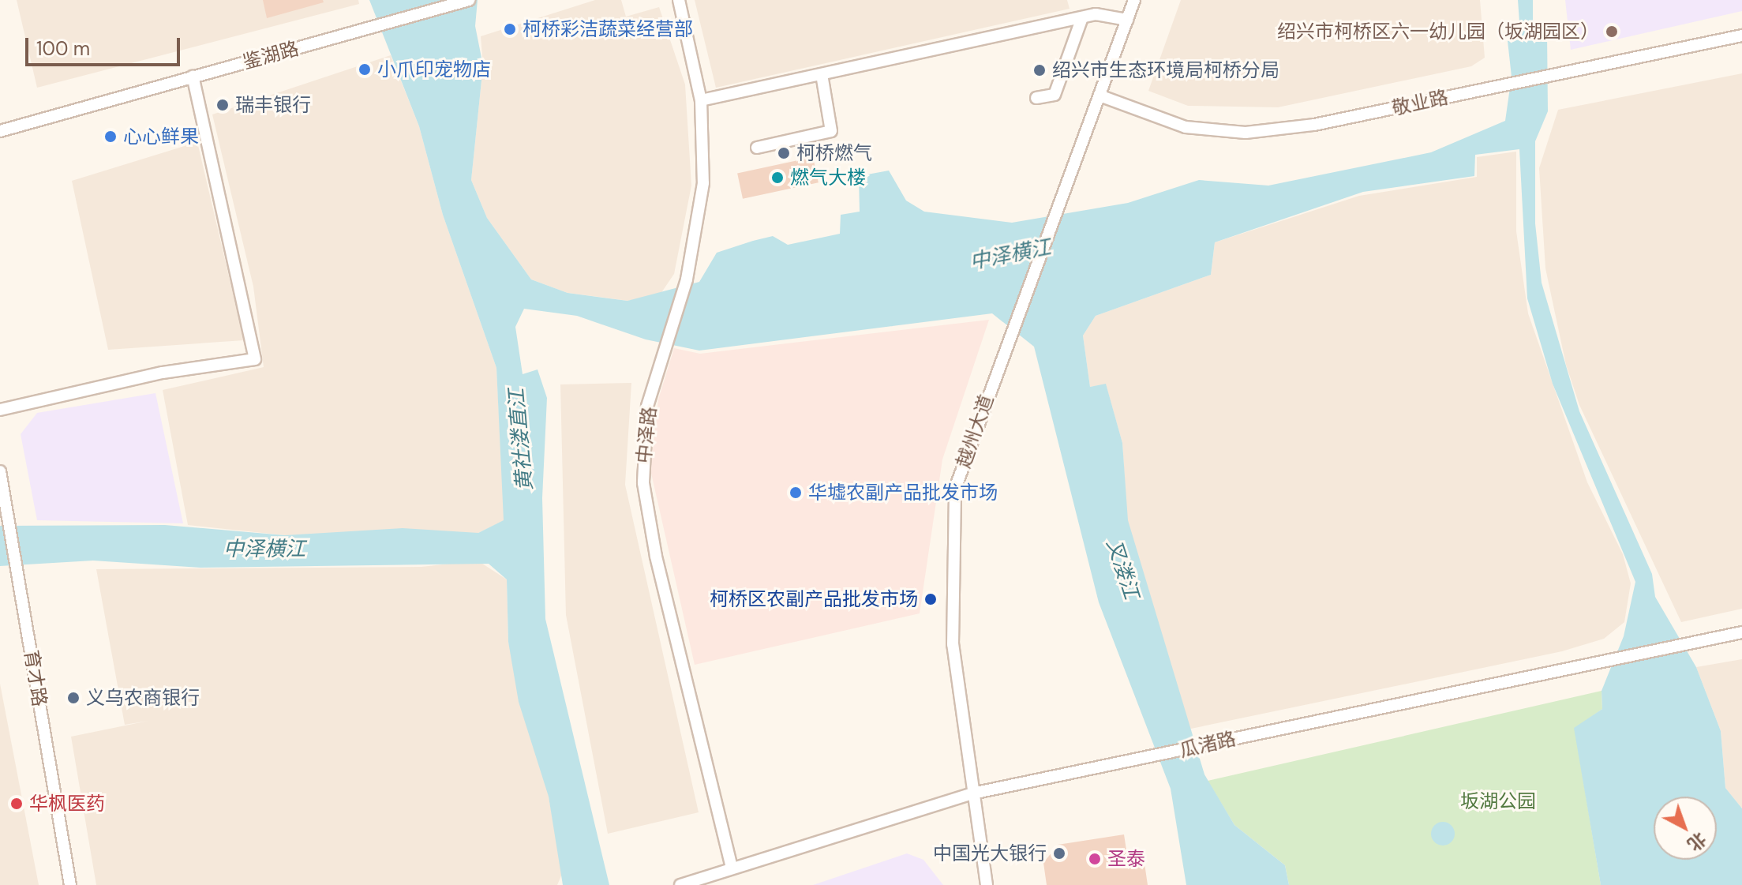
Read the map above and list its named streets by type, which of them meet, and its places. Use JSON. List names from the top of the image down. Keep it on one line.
{"streets":{"street":["鉴湖路","敬业路","越州大道","中泽路","育才路","瓜渚路"]},"crossings":[["敬业路","越州大道"],["越州大道","瓜渚路"],["中泽路","瓜渚路"]],"water":["中泽横江","黄社溇直江","叉溇江"],"parks":["坂湖公园"],"places":["柯桥彩洁蔬菜经营部","绍兴市柯桥区六一幼儿园（坂湖园区）","小爪印宠物店","绍兴市生态环境局柯桥分局","瑞丰银行","心心鲜果","柯桥燃气","燃气大楼","华墟农副产品批发市场","柯桥区农副产品批发市场","义乌农商银行","华枫医药","中国光大银行","圣泰"],"scale_bar":"100 m","north":"bottom right"}
